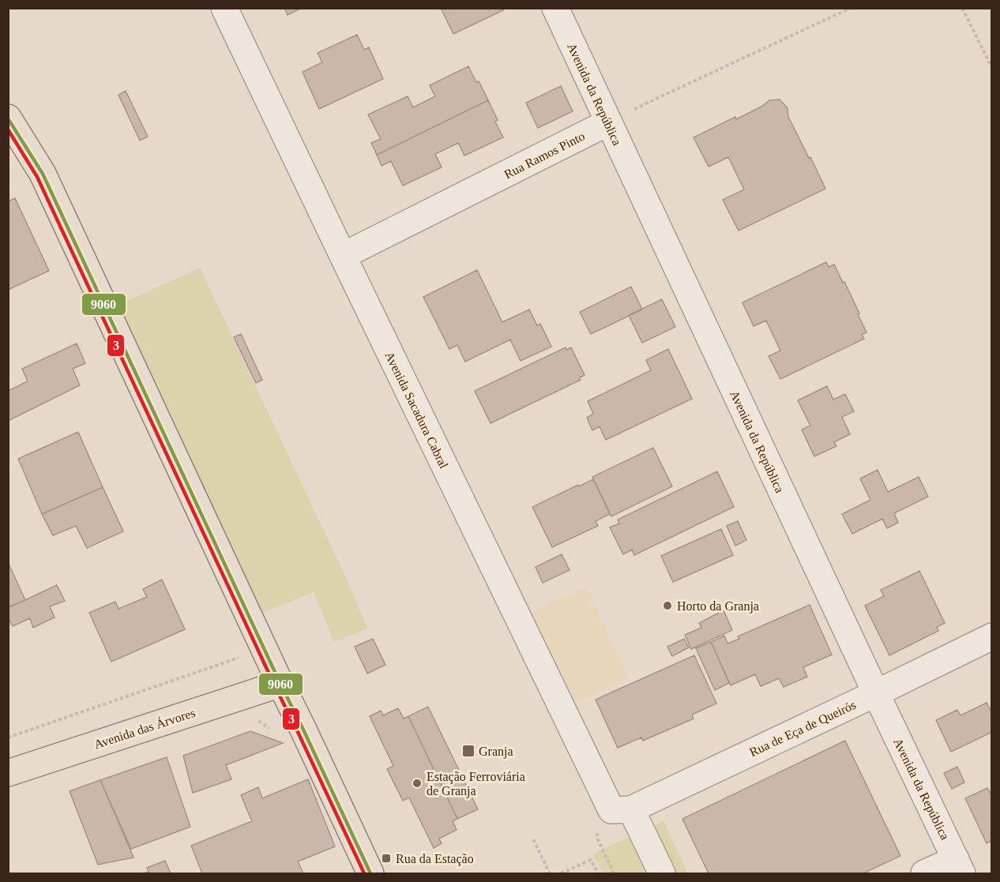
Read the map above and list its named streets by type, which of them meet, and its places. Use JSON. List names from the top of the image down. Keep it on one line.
{"streets":{"main road":["Avenida das Árvores"],"street":["Avenida da República","Rua Ramos Pinto","Avenida Sacadura Cabral","Rua de Eça de Queirós"]},"crossings":[["Avenida da República","Rua Ramos Pinto"],["Avenida da República","Rua de Eça de Queirós"],["Rua Ramos Pinto","Avenida Sacadura Cabral"],["Avenida Sacadura Cabral","Rua de Eça de Queirós"]],"places":{"other":["Horto da Granja","Estação Ferroviária de Granja"],"transit":["Granja","Rua da Estação"]},"lines":["transit line 9060","transit line 3"]}
